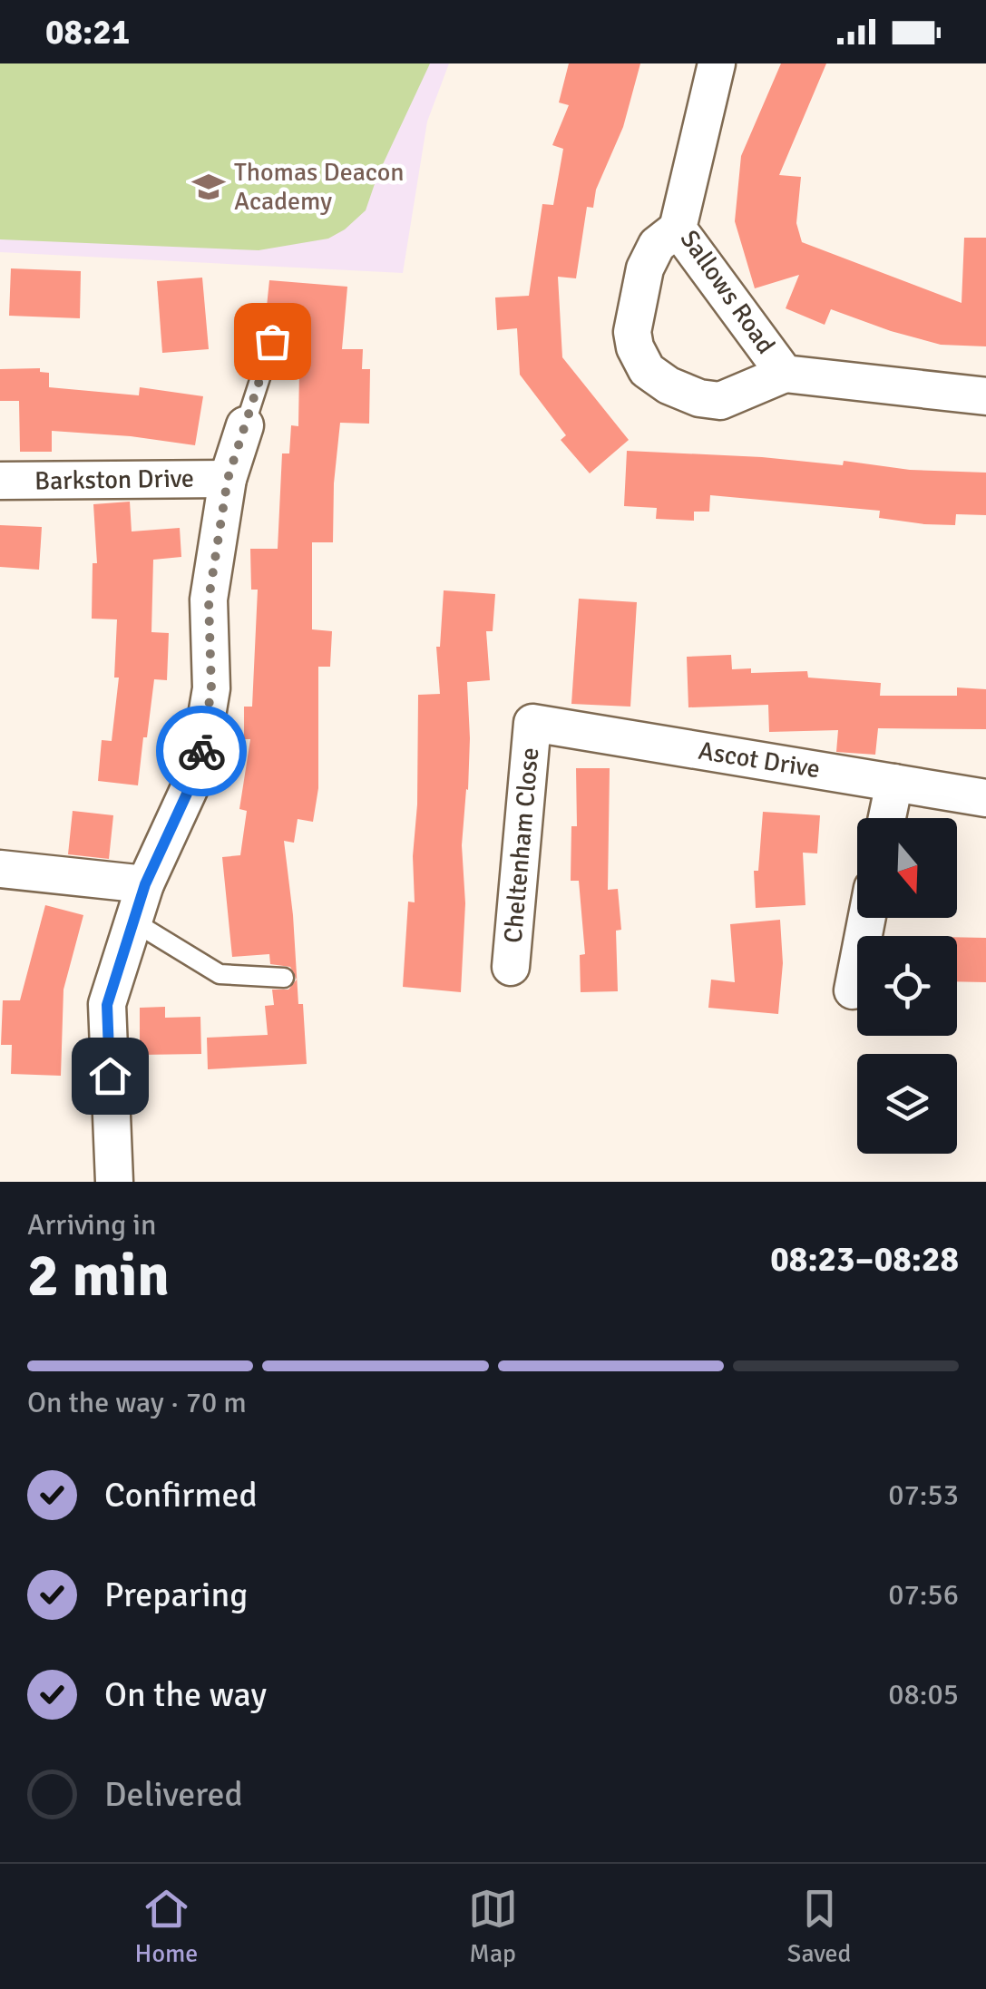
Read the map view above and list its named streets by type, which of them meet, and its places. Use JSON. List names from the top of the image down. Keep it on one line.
{"streets":{"street":["Sallows Road","Barkston Drive","Ascot Drive","Cheltenham Close"]},"crossings":[["Ascot Drive","Cheltenham Close"]],"places":{"school or university":["Thomas Deacon Academy"]},"north":"bottom","page":{"status":"08:21","heading":["2 min","Arriving in","08:23–08:28"],"bar":"On the way · 70 m","list":[["Confirmed","07:53"],["Preparing","07:56"],["On the way","08:05"],"Delivered"],"tabs":["Home","Map","Saved"]}}
